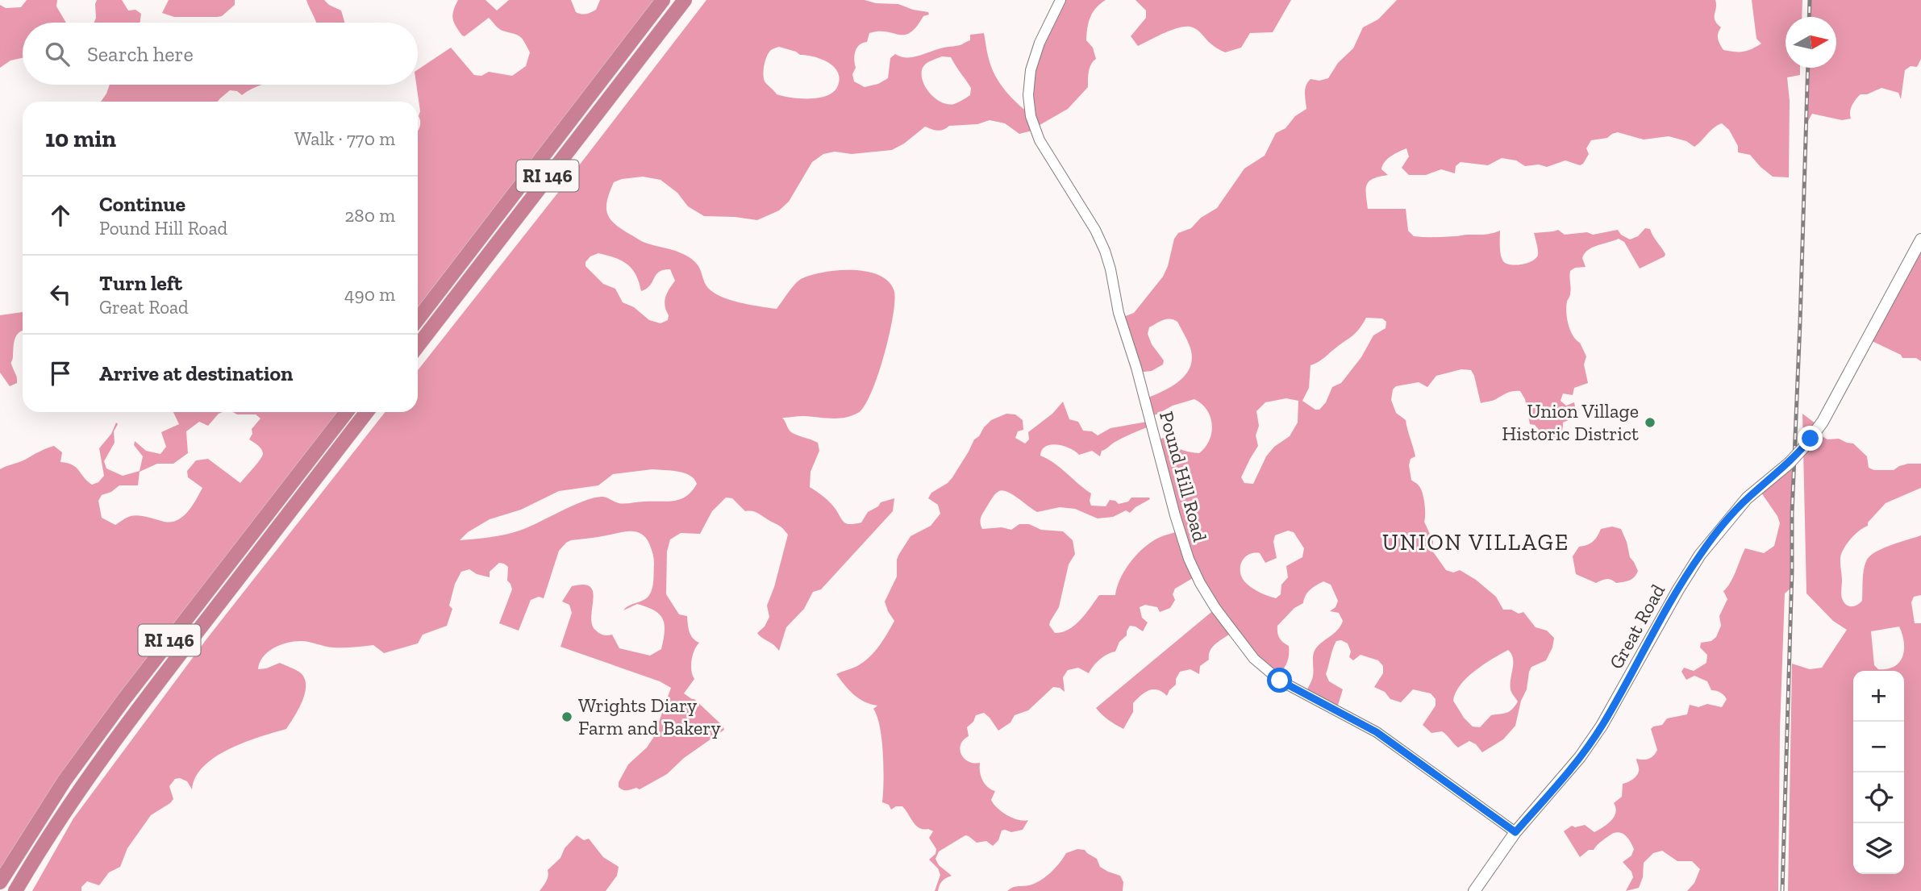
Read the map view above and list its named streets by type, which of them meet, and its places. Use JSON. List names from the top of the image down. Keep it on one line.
{"streets":{"highway":["RI 146"],"main road":["Great Road"],"street":["Pound Hill Road"]},"crossings":[["Pound Hill Road","Great Road"]],"districts":["UNION VILLAGE"],"places":["Union Village Historic District","Wrights Diary Farm and Bakery"],"north":"right","page":{"search":"Search here","heading":["10 min","Walk · 770 m"],"list":[["Continue","Pound Hill Road","280 m"],["Turn left","Great Road","490 m"],"Arrive at destination"],"map_buttons":["+","−"]}}
